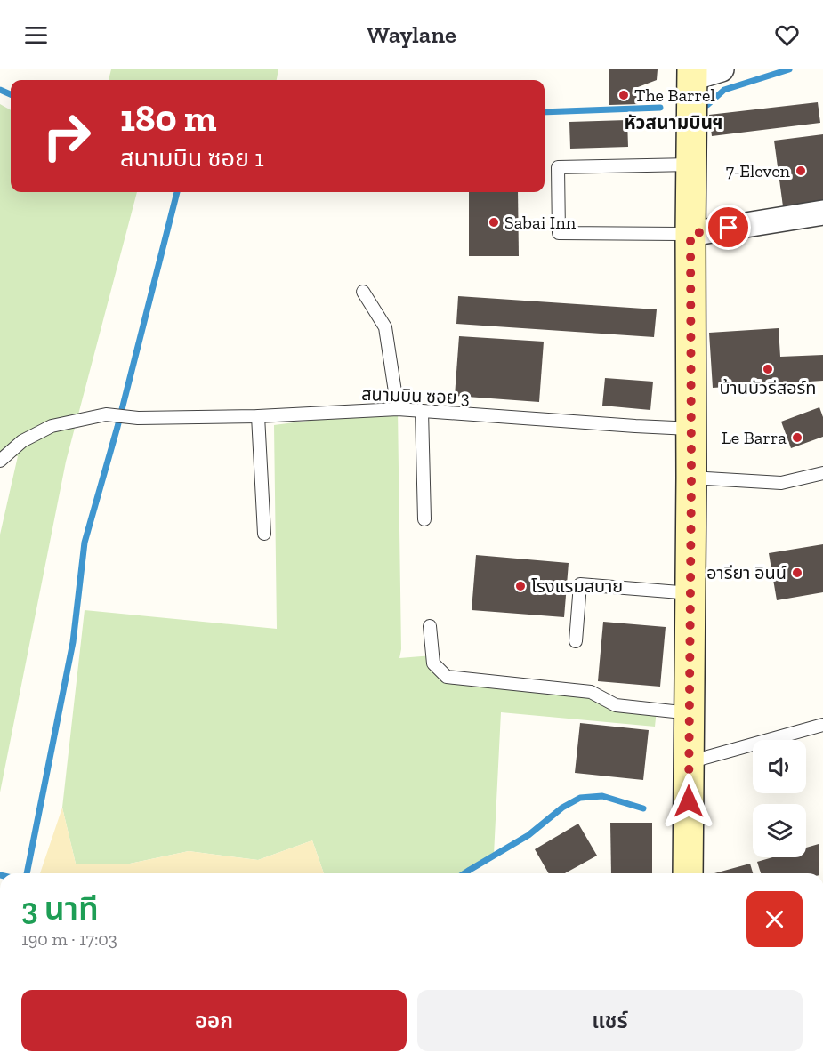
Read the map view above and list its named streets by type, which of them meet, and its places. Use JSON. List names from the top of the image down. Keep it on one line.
{"streets":{"lane":["สนามบิน ซอย 3"]},"districts":["หัวสนามบินฯ"],"places":["The Barrel","7-Eleven","Sabai Inn","บ้านบัวรีสอร์ท","Le Barra","อารียา อินน์","โรงแรมสบาย"],"page":{"header":"Waylane","turn":["180 m","สนามบิน ซอย 1"],"heading":["3 นาที","190 m · 17:03"],"buttons":["ออก","แชร์"]}}
